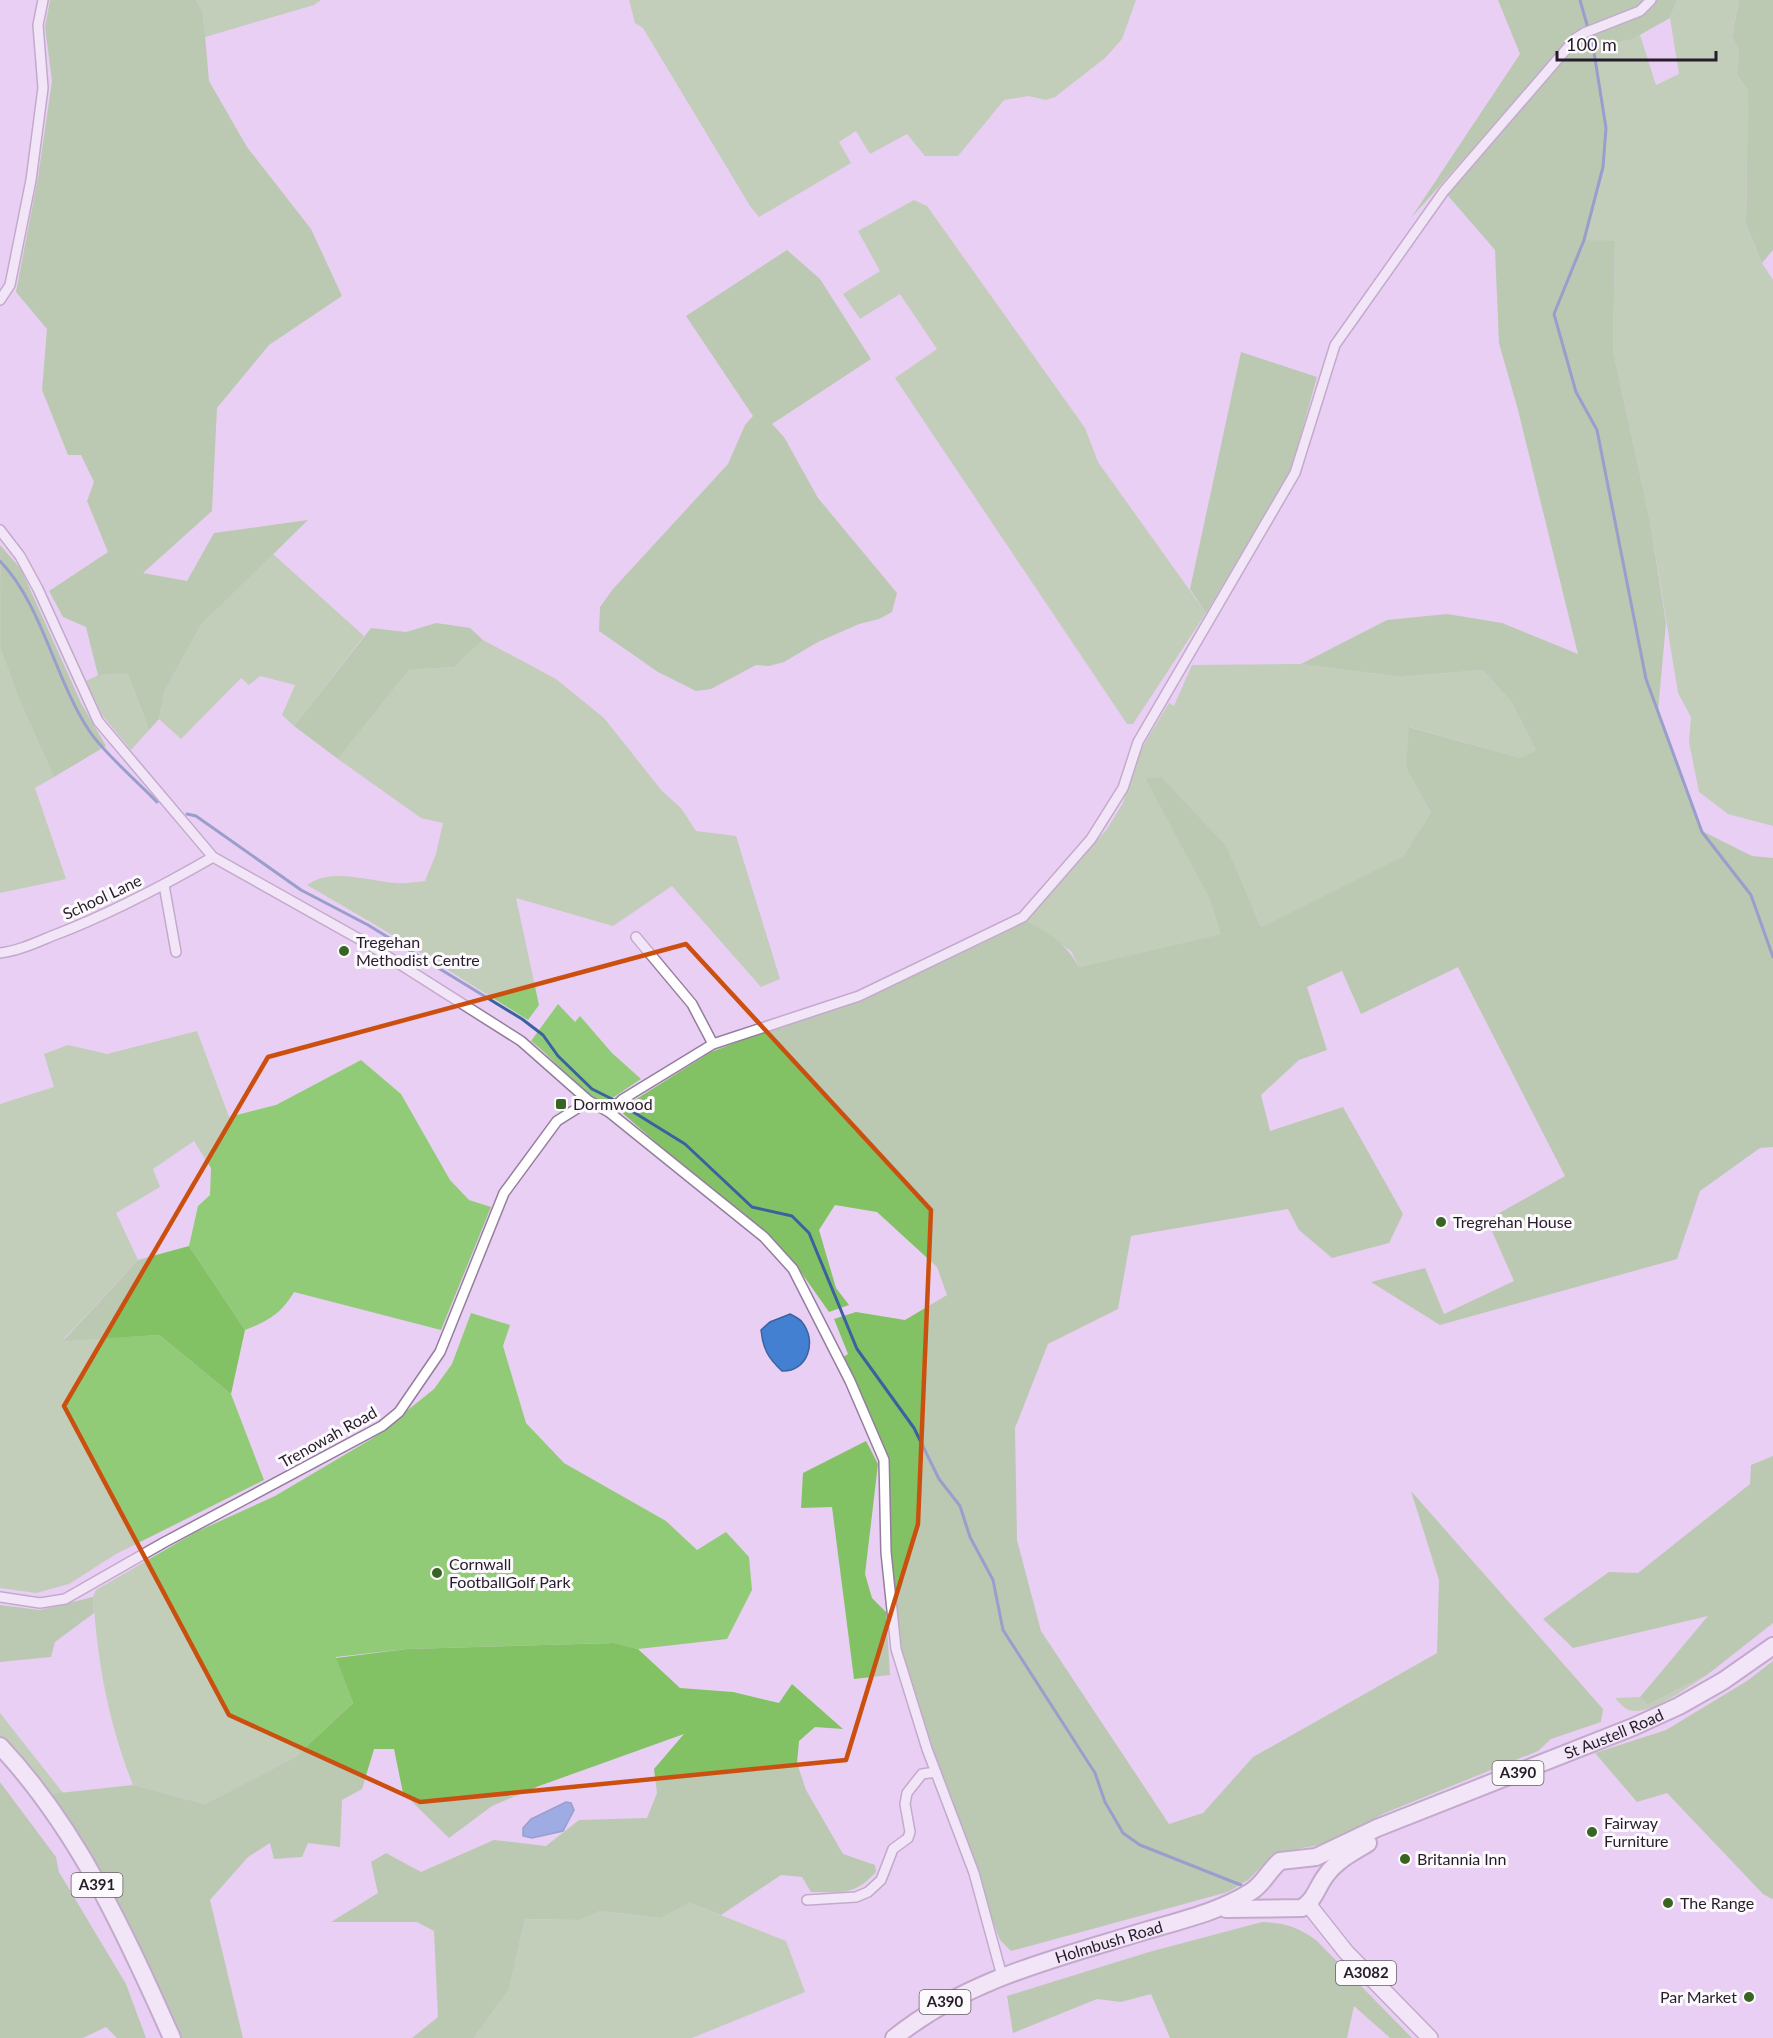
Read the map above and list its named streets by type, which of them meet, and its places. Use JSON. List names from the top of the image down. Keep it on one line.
{"streets":{"highway":["St Austell Road","A390","A391","Holmbush Road"],"main road":["A3082"],"street":["School Lane","Trenowah Road"]},"crossings":[["A390","Holmbush Road"]],"places":{"other":["Tregehan Methodist Centre","Tregrehan House","Cornwall FootballGolf Park","Fairway Furniture","Britannia Inn","The Range","Par Market"],"transit":["Dormwood"]},"scale_bar":"100 m"}
